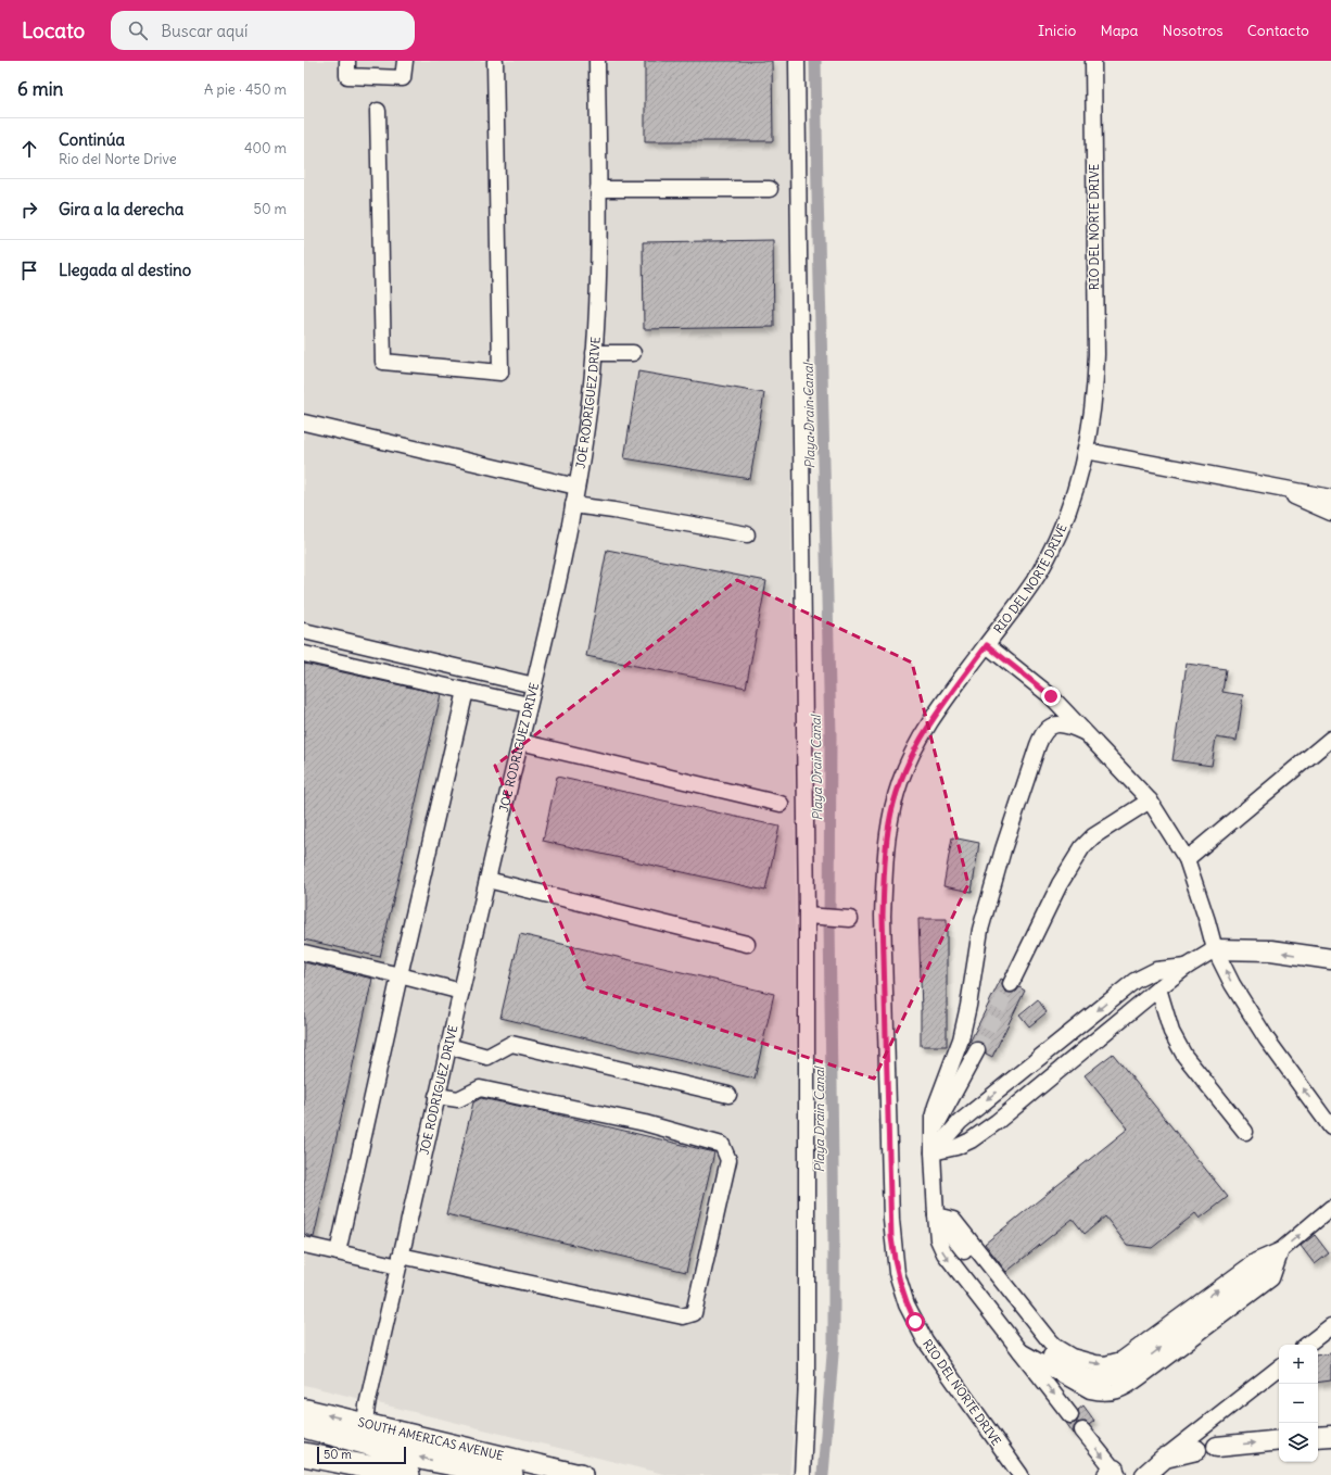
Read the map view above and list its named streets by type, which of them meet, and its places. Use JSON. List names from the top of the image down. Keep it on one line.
{"streets":{"main road":["SOUTH AMERICAS AVENUE"],"street":["RIO DEL NORTE DRIVE","JOE RODRIGUEZ DRIVE"]},"crossings":[["JOE RODRIGUEZ DRIVE","SOUTH AMERICAS AVENUE"]],"water":["Playa Drain Canal"],"scale_bar":"50 m","page":{"header":"Locato","search":"Buscar aquí","nav":["Inicio","Mapa","Nosotros","Contacto"],"heading":["6 min","A pie · 450 m"],"list":[["Continúa","Rio del Norte Drive","400 m"],["Gira a la derecha","50 m"],"Llegada al destino"],"map_buttons":["+","−"],"scale":"50 m"}}
